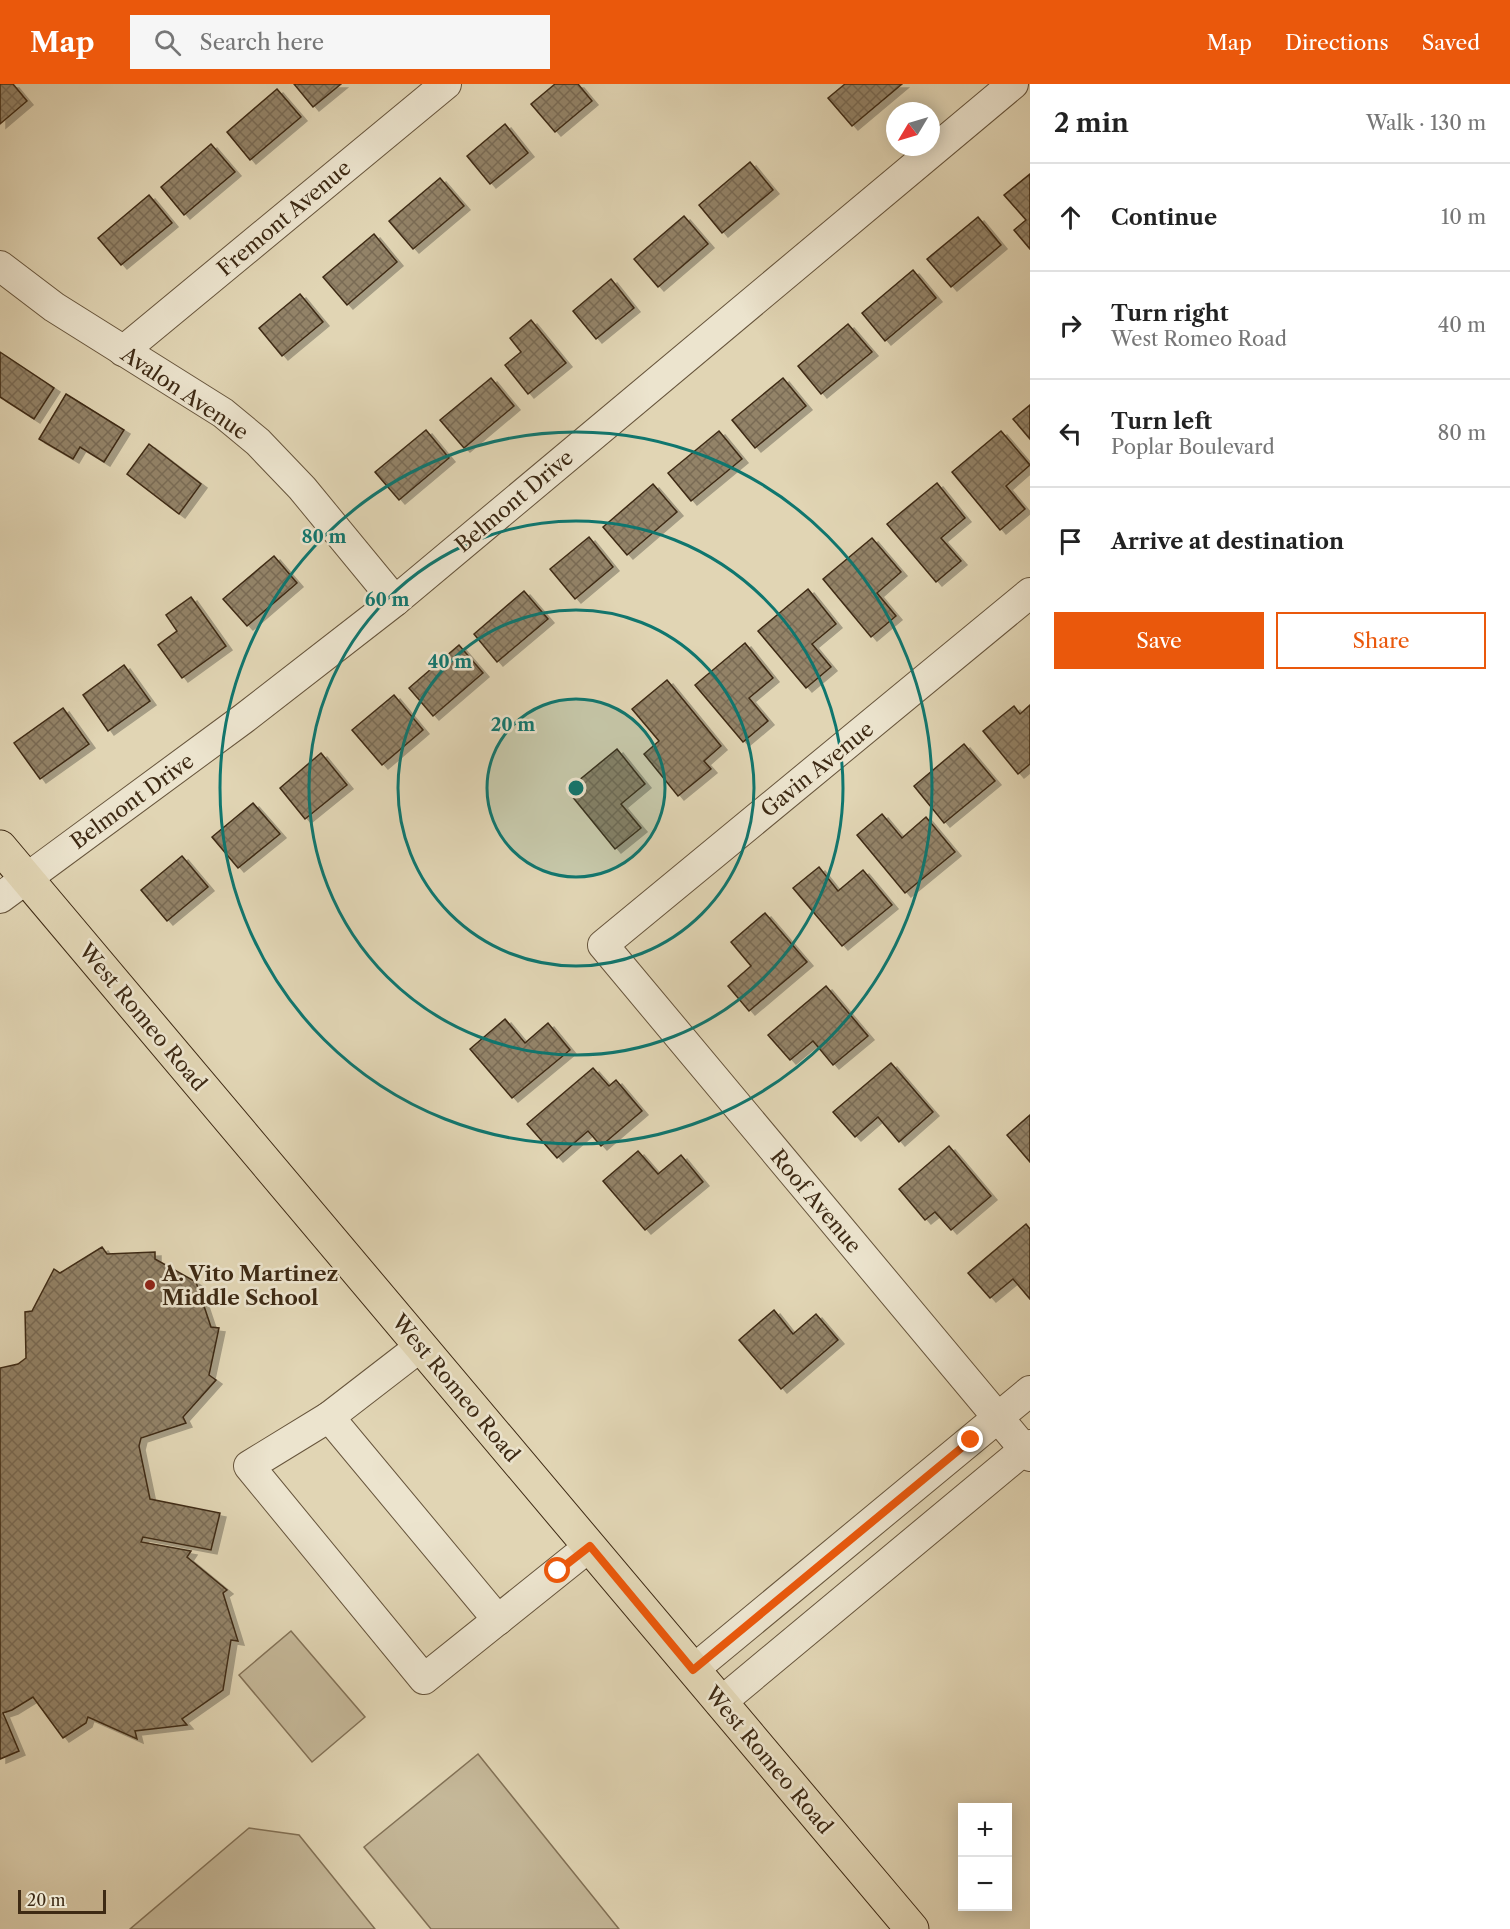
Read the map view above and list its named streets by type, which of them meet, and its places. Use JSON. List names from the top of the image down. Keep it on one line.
{"streets":{"main road":["West Romeo Road"],"street":["Fremont Avenue","Avalon Avenue","Belmont Drive","Gavin Avenue","Roof Avenue"]},"crossings":[["Fremont Avenue","Avalon Avenue"],["Avalon Avenue","Belmont Drive"],["Belmont Drive","West Romeo Road"],["Gavin Avenue","Roof Avenue"]],"places":["A. Vito Martinez Middle School"],"scale_bar":"20 m","north":"bottom left","page":{"header":"Map","search":"Search here","nav":["Map","Directions","Saved"],"heading":["2 min","Walk · 130 m"],"list":[["Continue","10 m"],["Turn right","West Romeo Road","40 m"],["Turn left","Poplar Boulevard","80 m"],"Arrive at destination"],"buttons":["Save","Share"],"map_buttons":["+","−"],"scale":"20 m"},"rings":["80 m","60 m","40 m","20 m"]}
